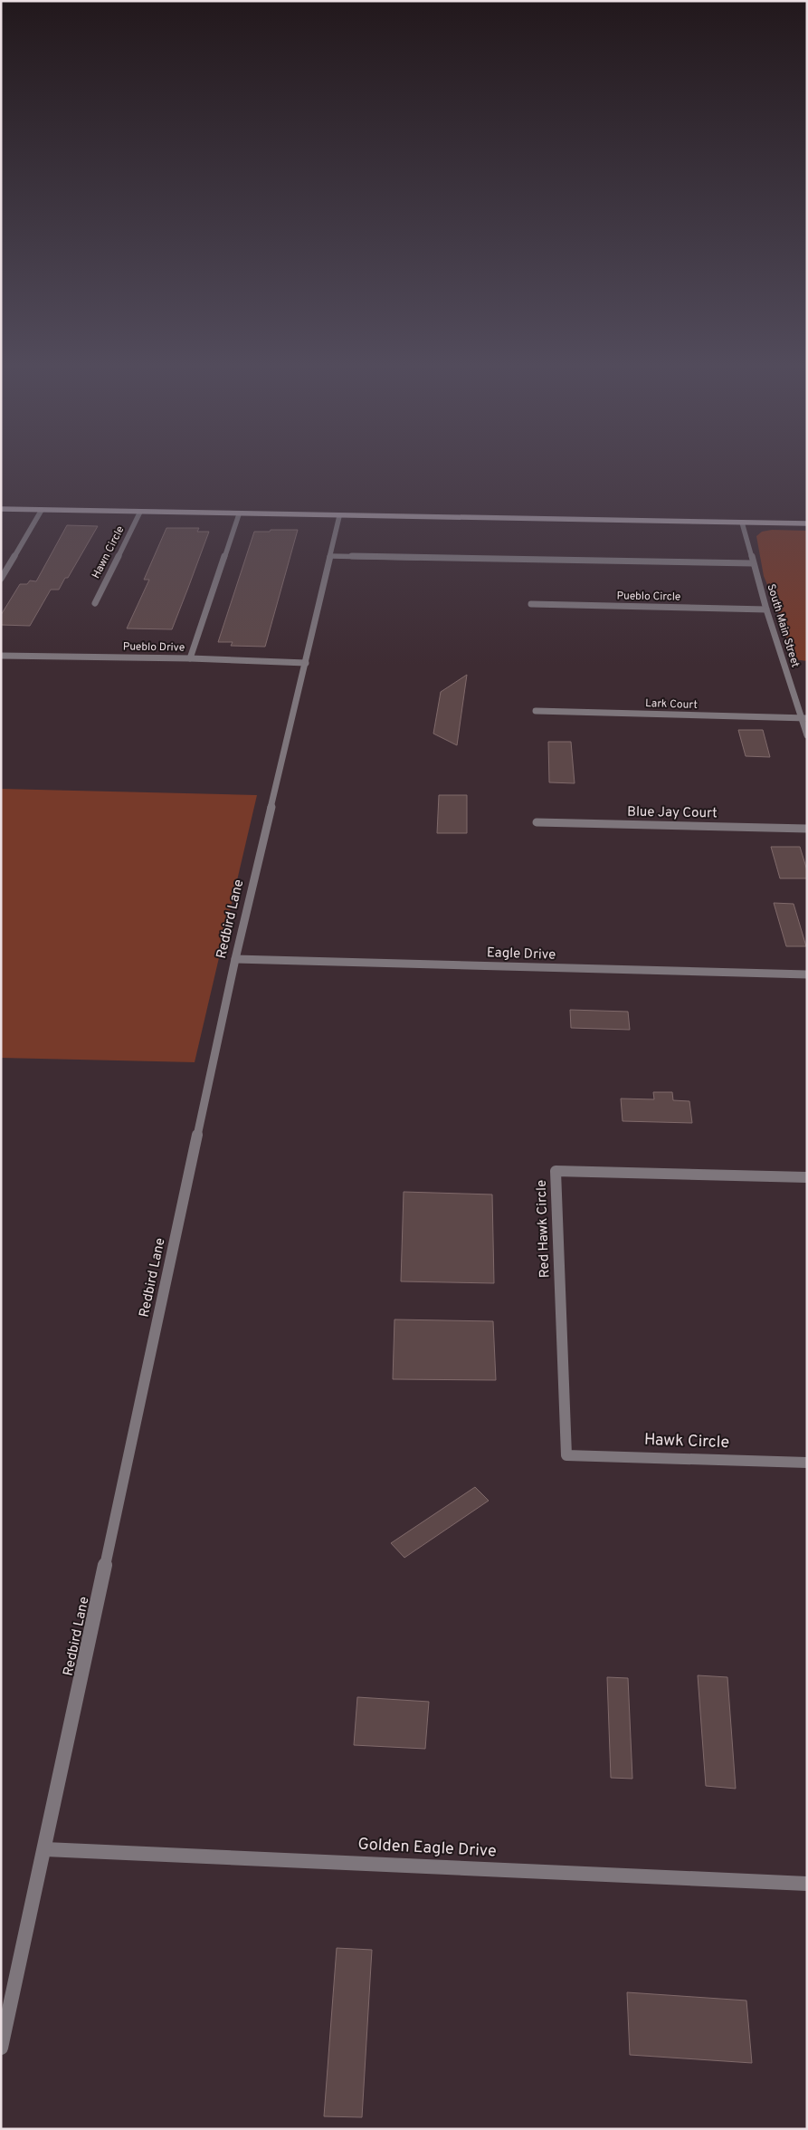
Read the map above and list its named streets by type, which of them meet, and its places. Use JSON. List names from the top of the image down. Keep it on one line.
{"streets":{"street":["Hawn Circle","Pueblo Circle","South Main Street","Pueblo Drive","Lark Court","Blue Jay Court","Redbird Lane","Eagle Drive","Red Hawk Circle","Hawk Circle","Golden Eagle Drive"]},"crossings":[["Pueblo Circle","South Main Street"],["South Main Street","Lark Court"],["Pueblo Drive","Redbird Lane"],["Redbird Lane","Eagle Drive"],["Redbird Lane","Golden Eagle Drive"],["Red Hawk Circle","Hawk Circle"]]}
